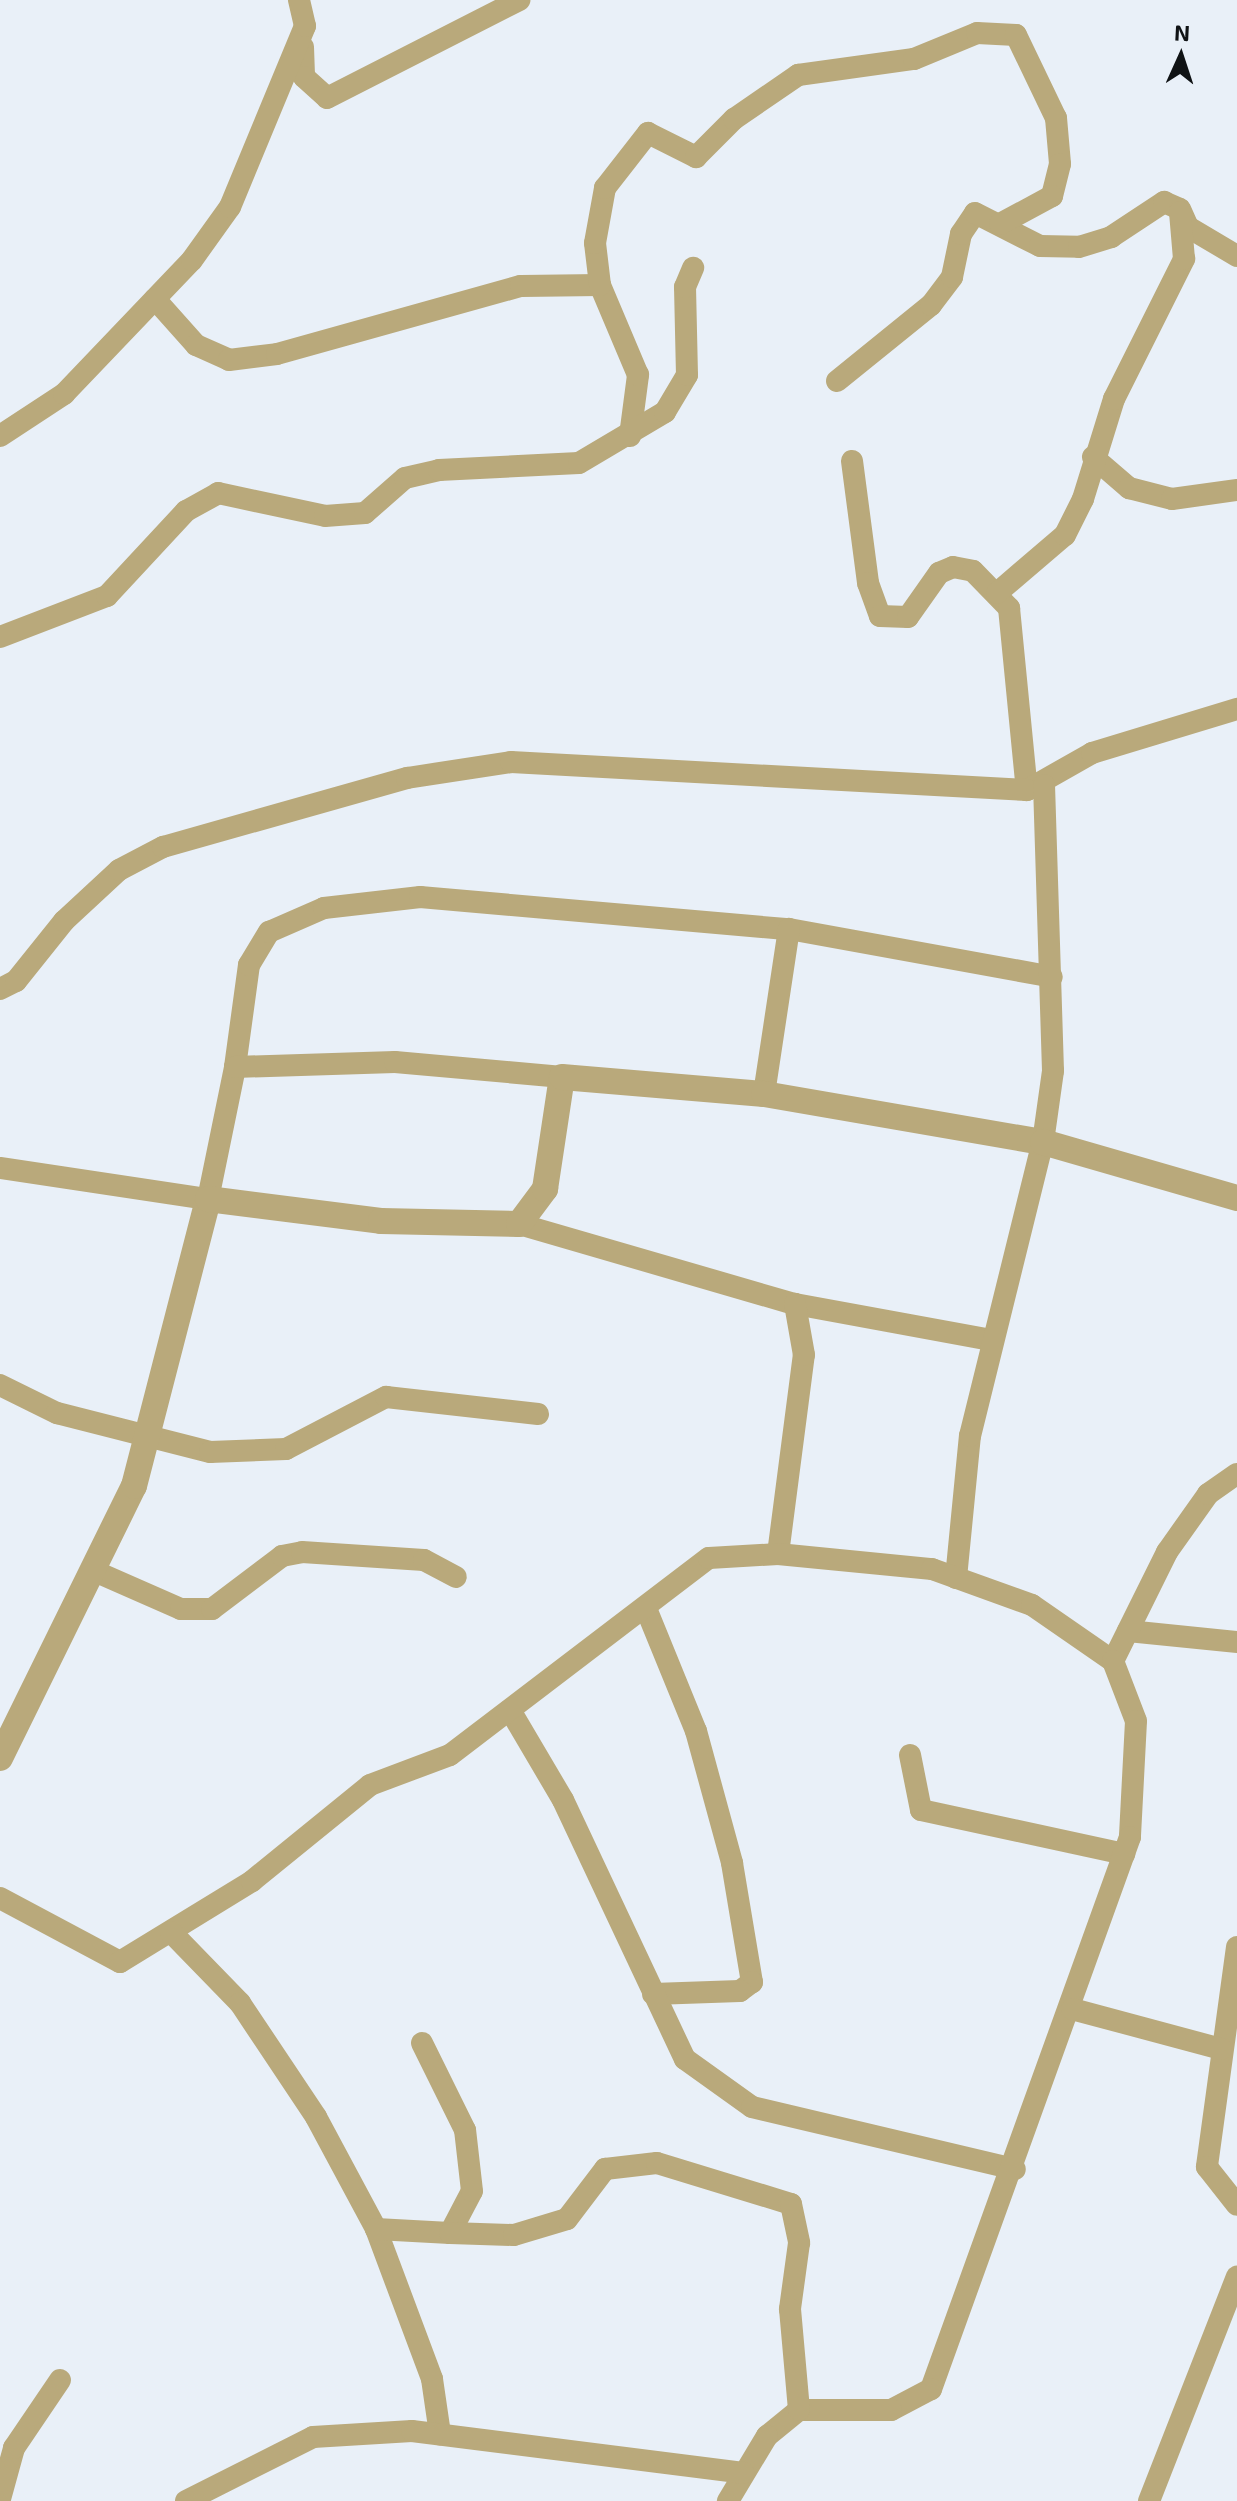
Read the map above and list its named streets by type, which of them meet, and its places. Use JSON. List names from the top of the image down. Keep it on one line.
{"north":"top"}
